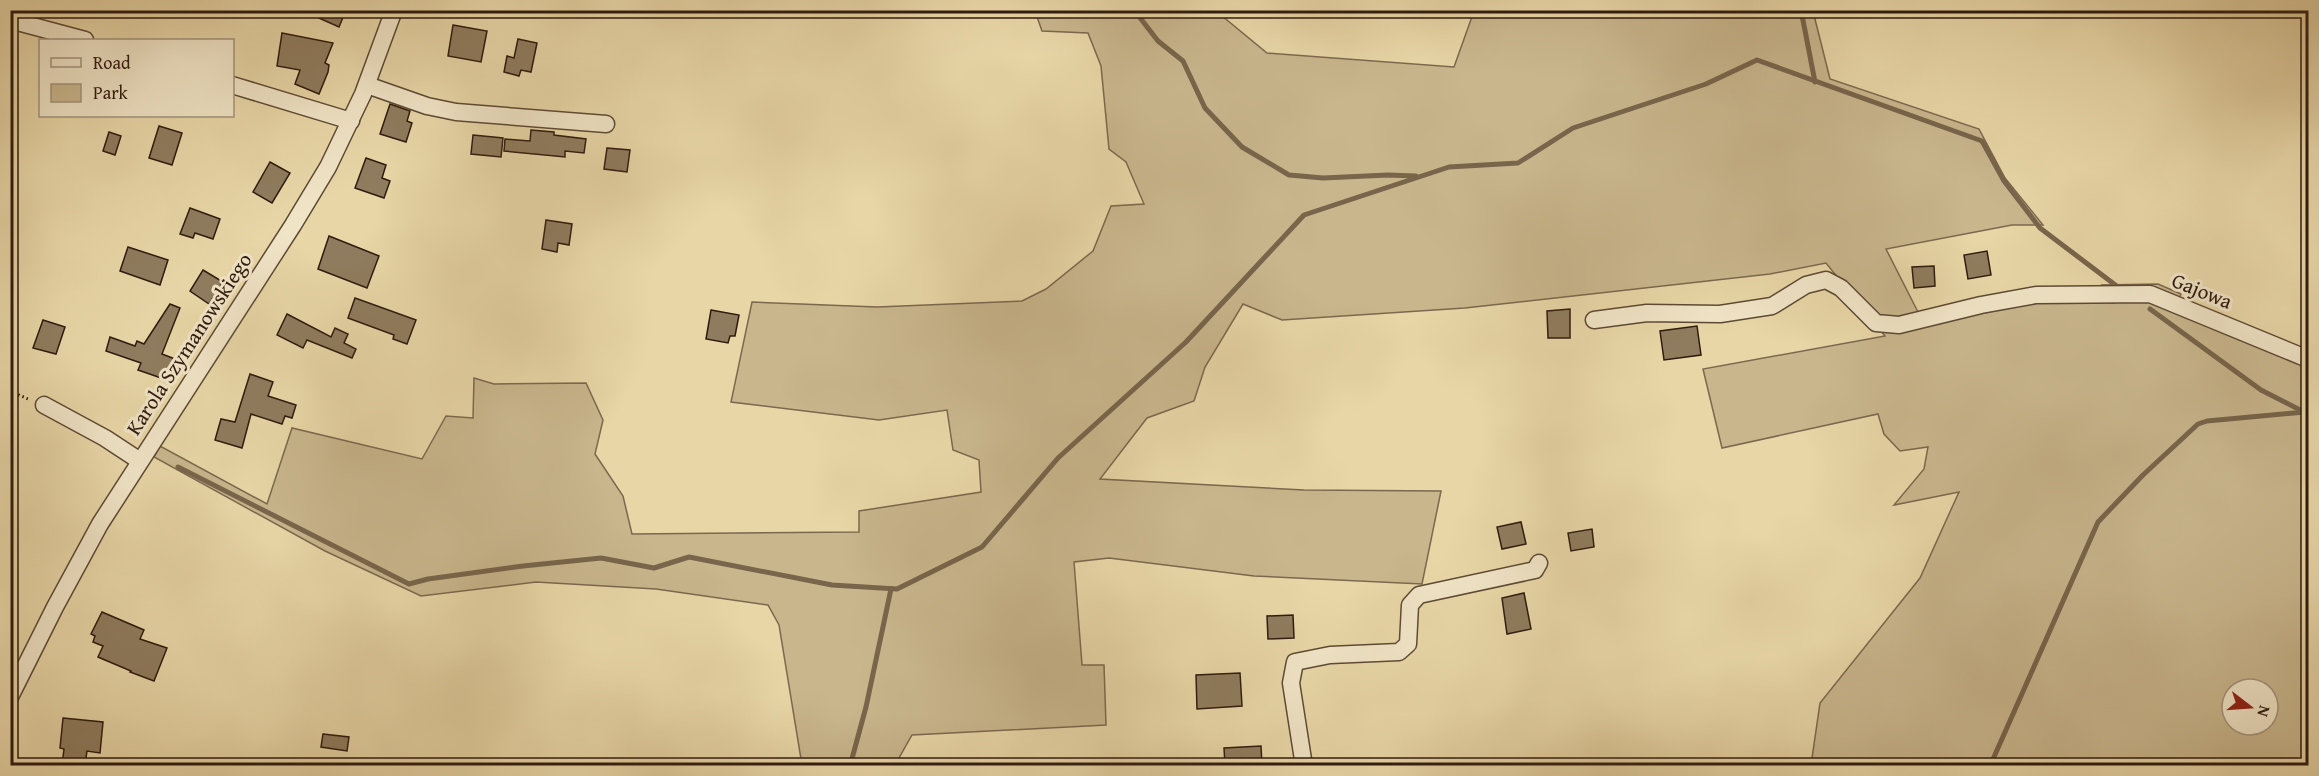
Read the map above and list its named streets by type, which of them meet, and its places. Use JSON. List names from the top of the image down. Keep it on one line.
{"streets":{"street":["Gajowa","Karola Szymanowskiego"]},"legend":["Road","Park"],"north":"right"}
